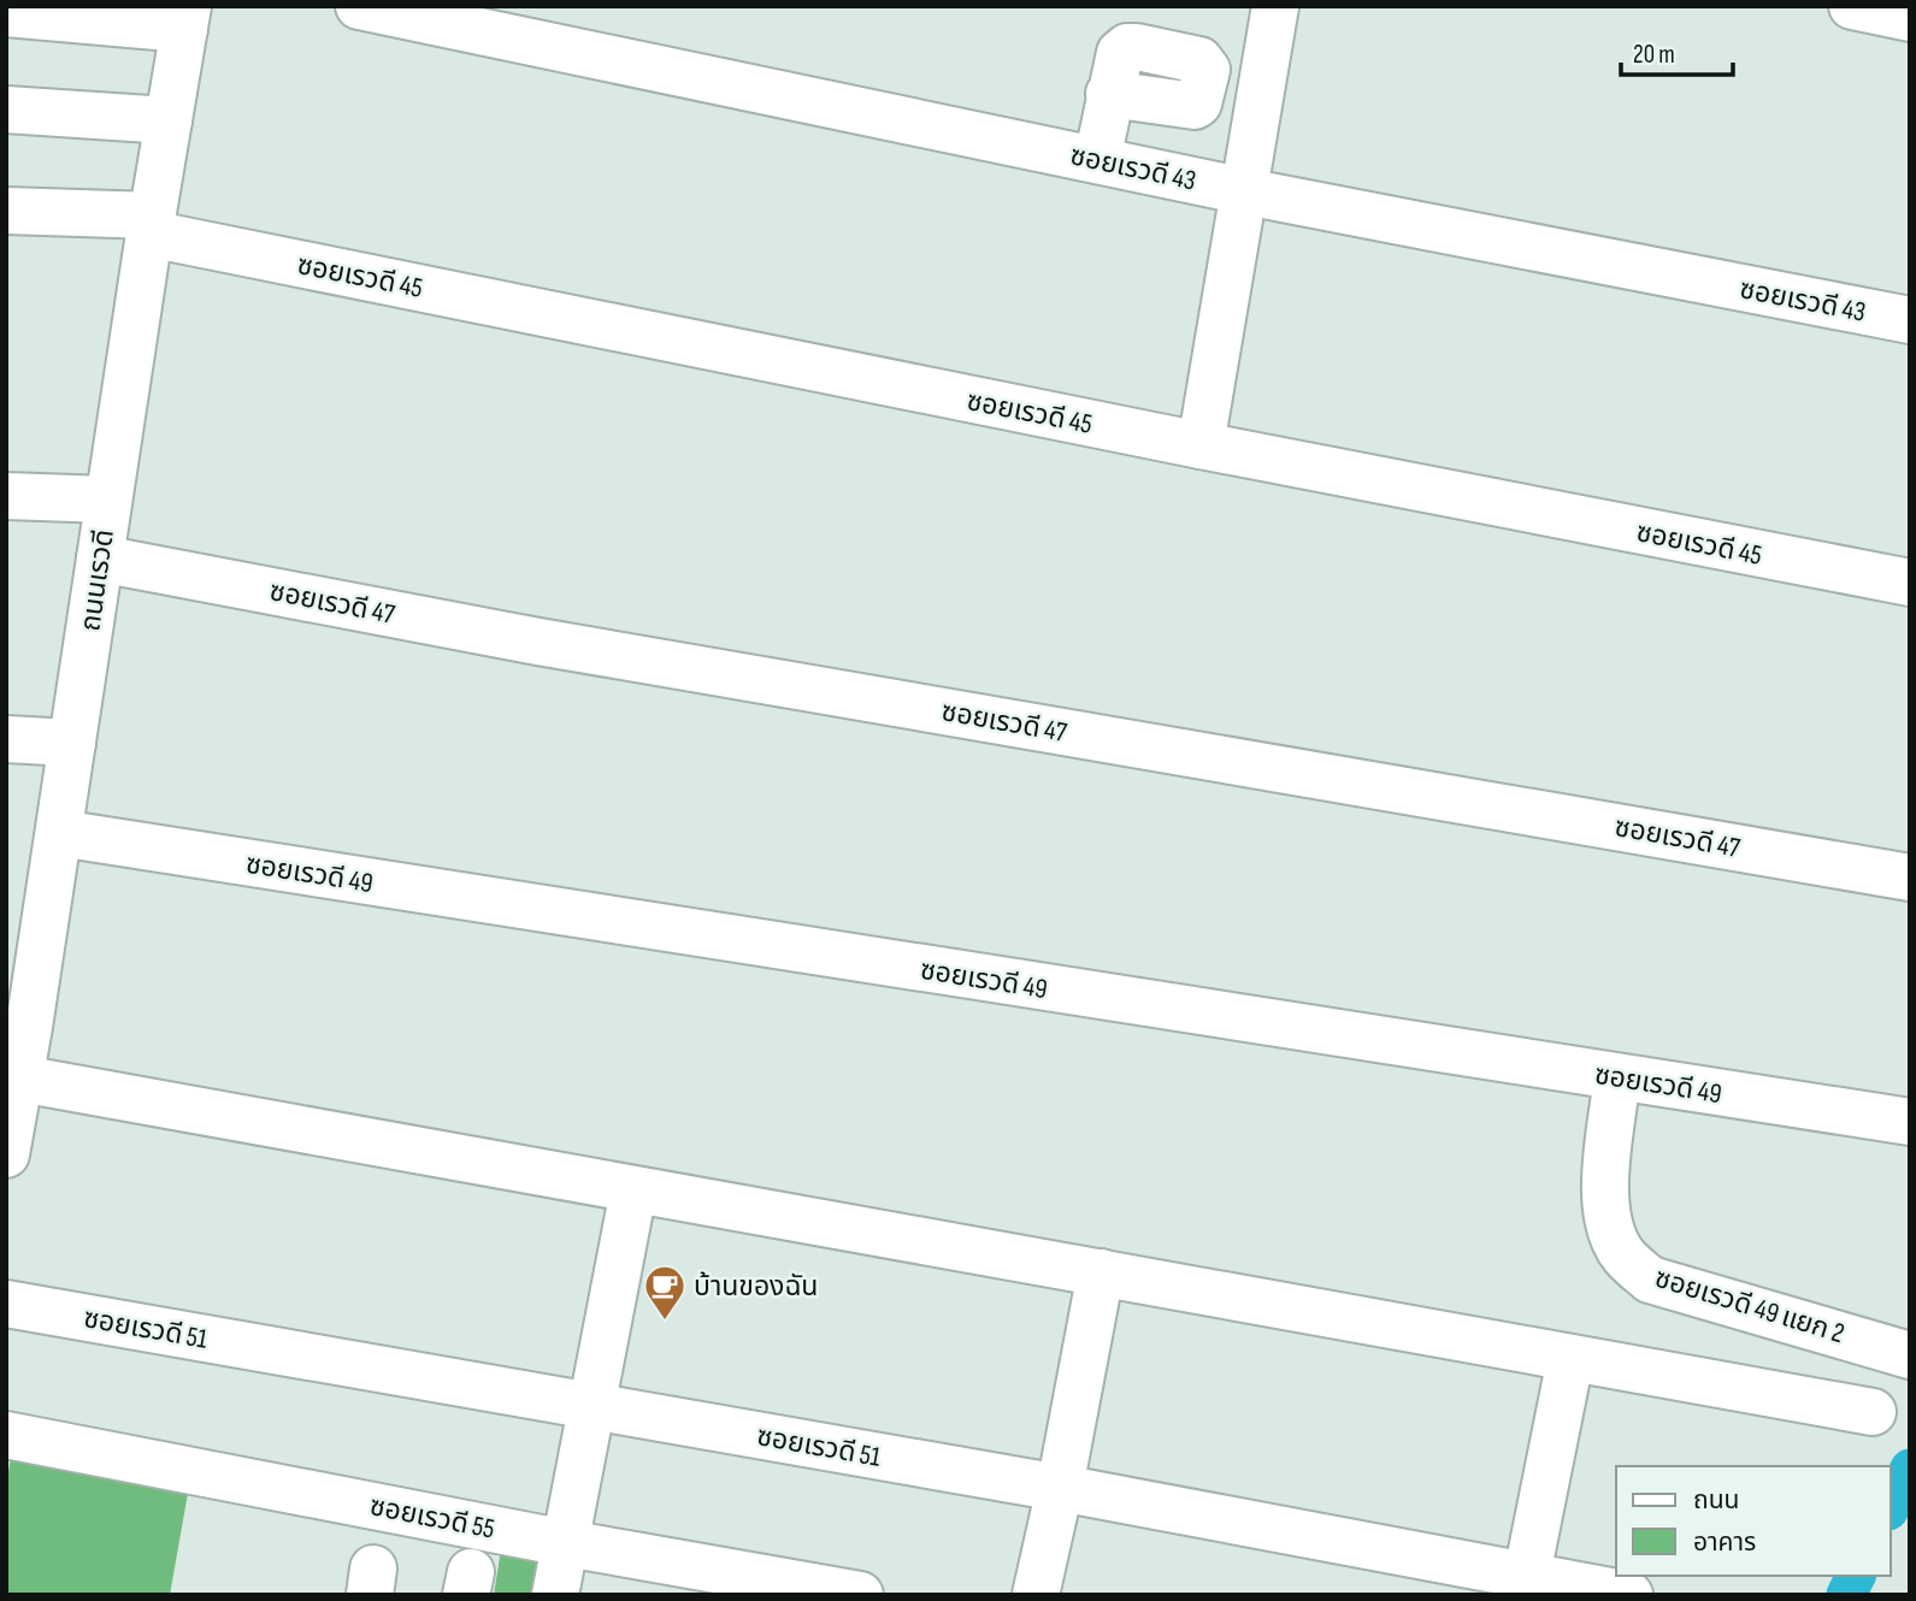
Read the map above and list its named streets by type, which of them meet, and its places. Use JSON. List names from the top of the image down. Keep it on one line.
{"streets":{"street":["ซอยเรวดี 43","ซอยเรวดี 45","ถนนเรวดี","ซอยเรวดี 47","ซอยเรวดี 49","ซอยเรวดี 49 แยก 2","ซอยเรวดี 51","ซอยเรวดี 55"]},"crossings":[["ซอยเรวดี 45","ถนนเรวดี"],["ถนนเรวดี","ซอยเรวดี 47"],["ถนนเรวดี","ซอยเรวดี 49"],["ซอยเรวดี 49","ซอยเรวดี 49 แยก 2"]],"places":{"cafe":["บ้านของฉัน"]},"legend":["ถนน","อาคาร"],"scale_bar":"20 m"}
